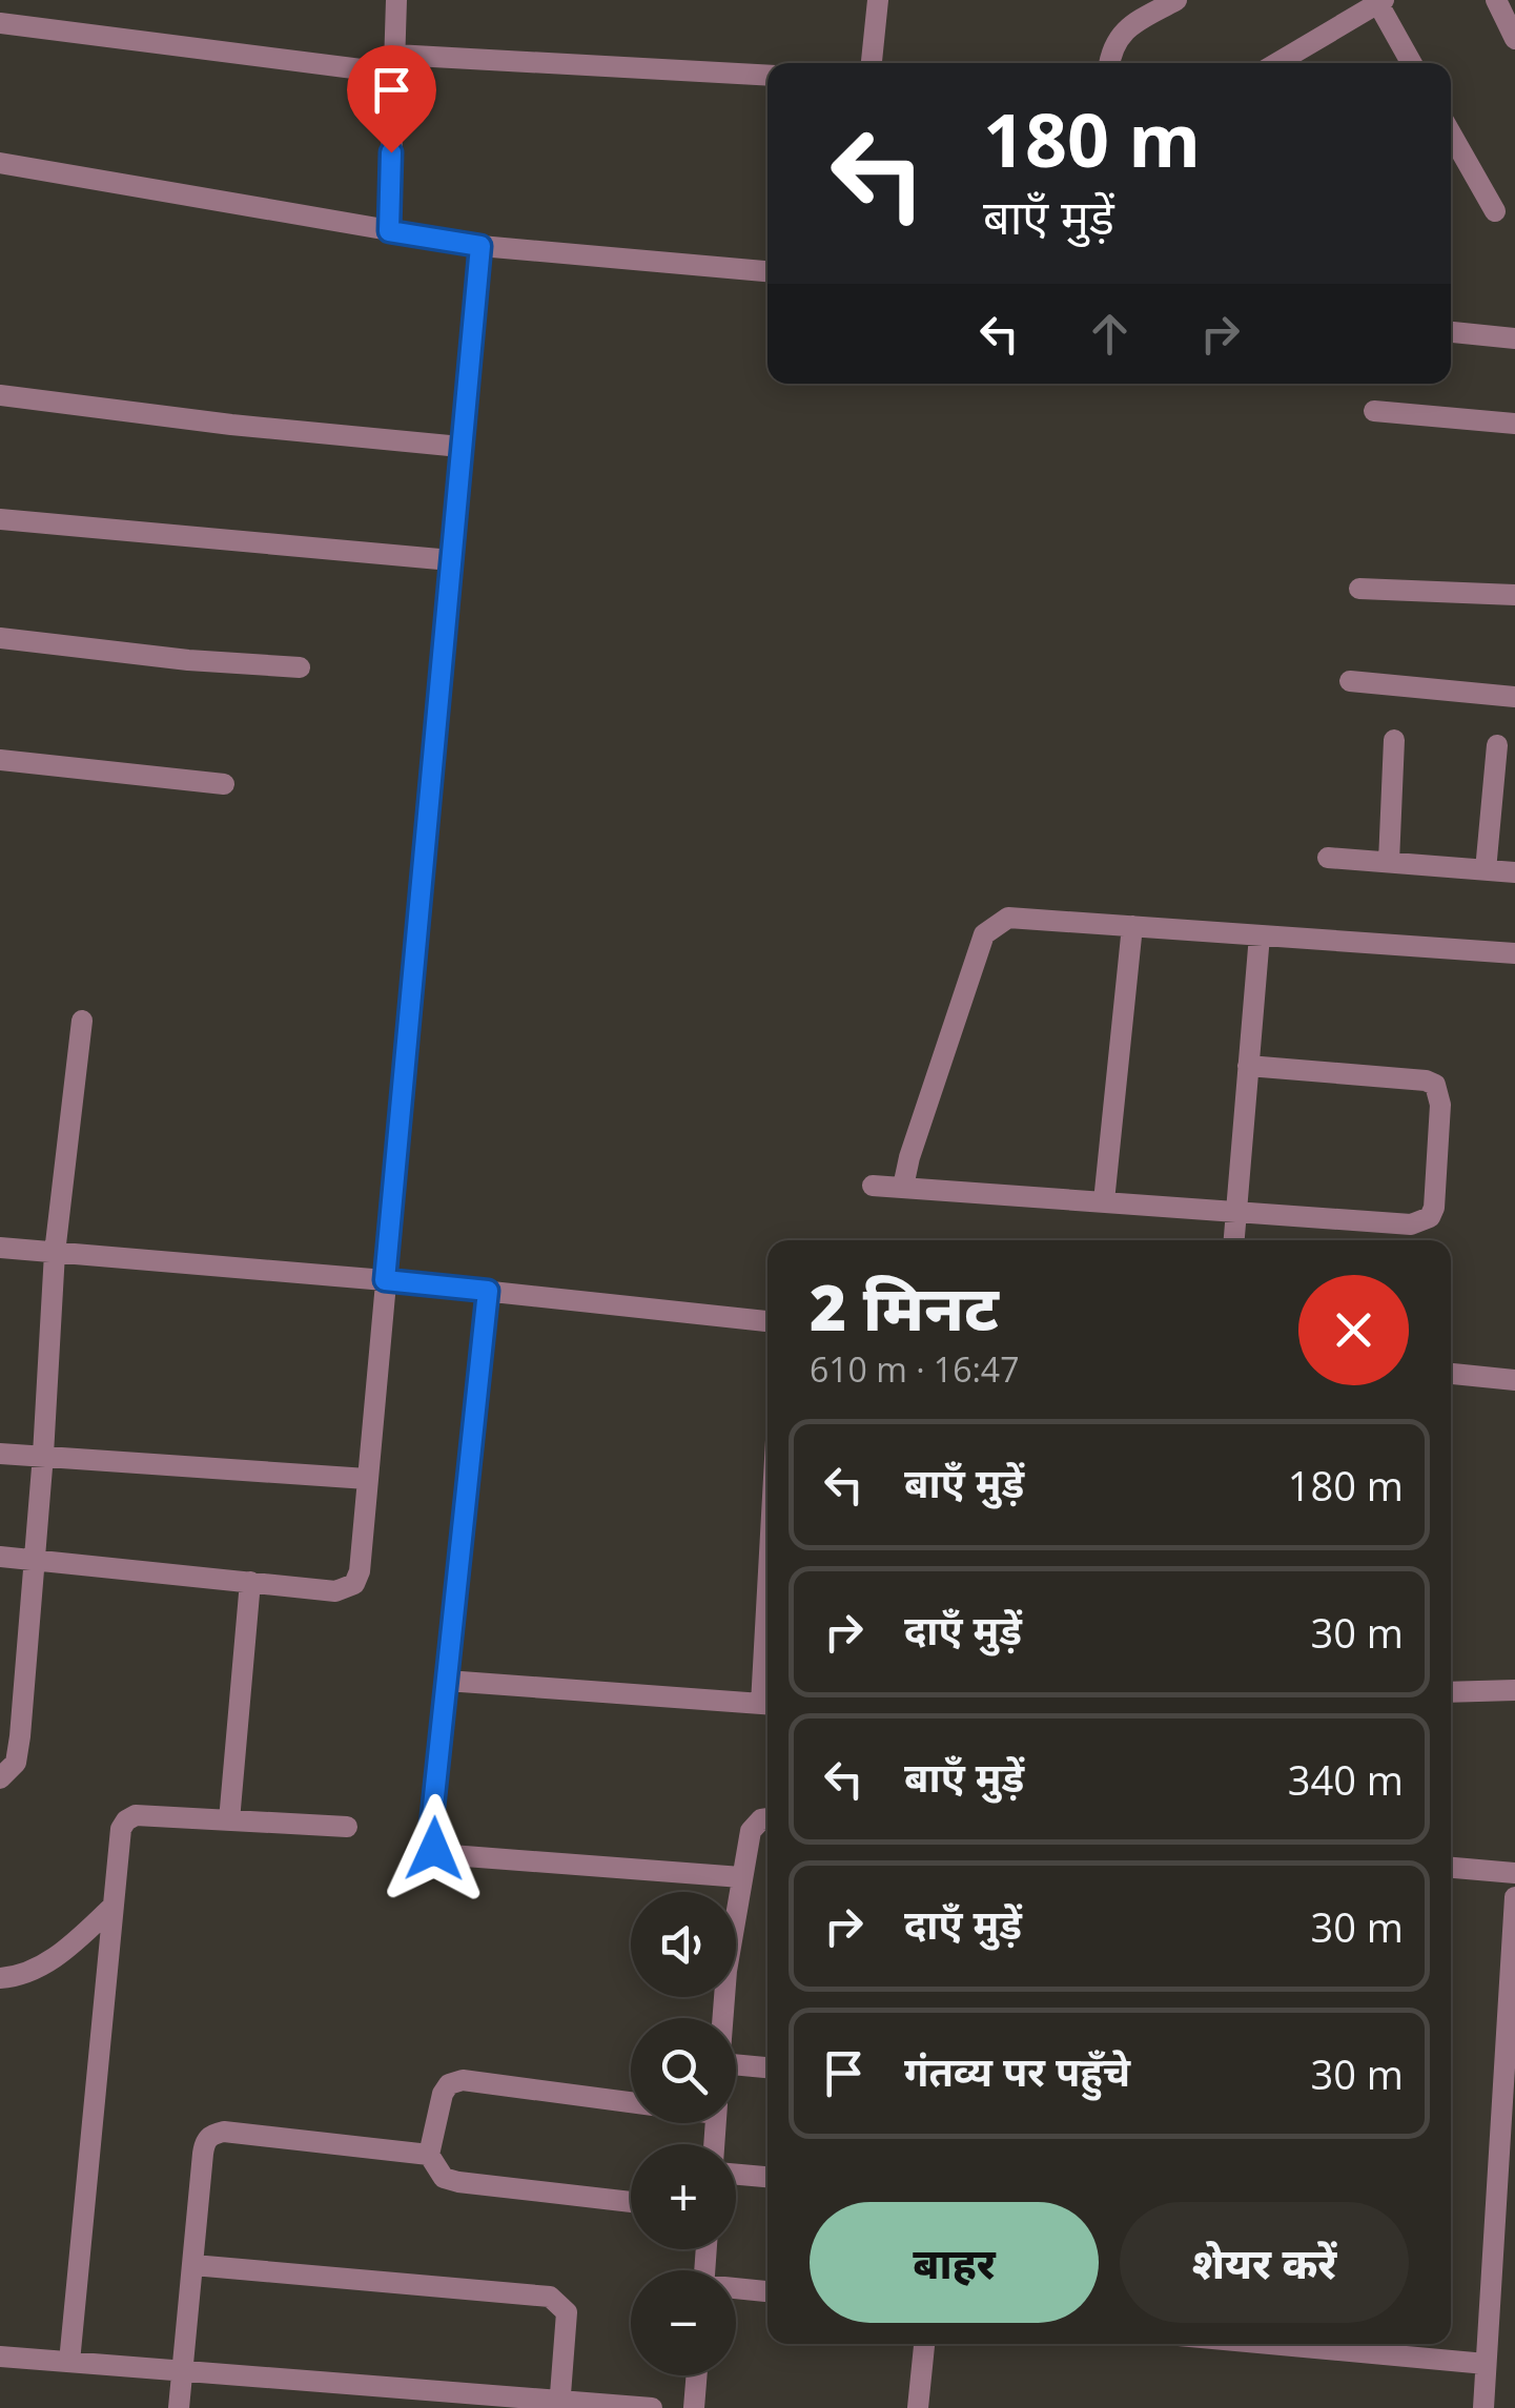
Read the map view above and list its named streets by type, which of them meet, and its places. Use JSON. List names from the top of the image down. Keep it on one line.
{"page":{"turn":["180 m","बाएँ मुड़ें"],"heading":["2 मिनट","610 m · 16:47"],"list":[{"name":"बाएँ मुड़ें","value":"180 m"},{"name":"दाएँ मुड़ें","value":"30 m"},{"name":"बाएँ मुड़ें","value":"340 m"},{"name":"दाएँ मुड़ें","value":"30 m"},{"name":"गंतव्य पर पहुँचे","value":"30 m"}],"map_buttons":["+","−"],"buttons":["बाहर","शेयर करें"]}}
